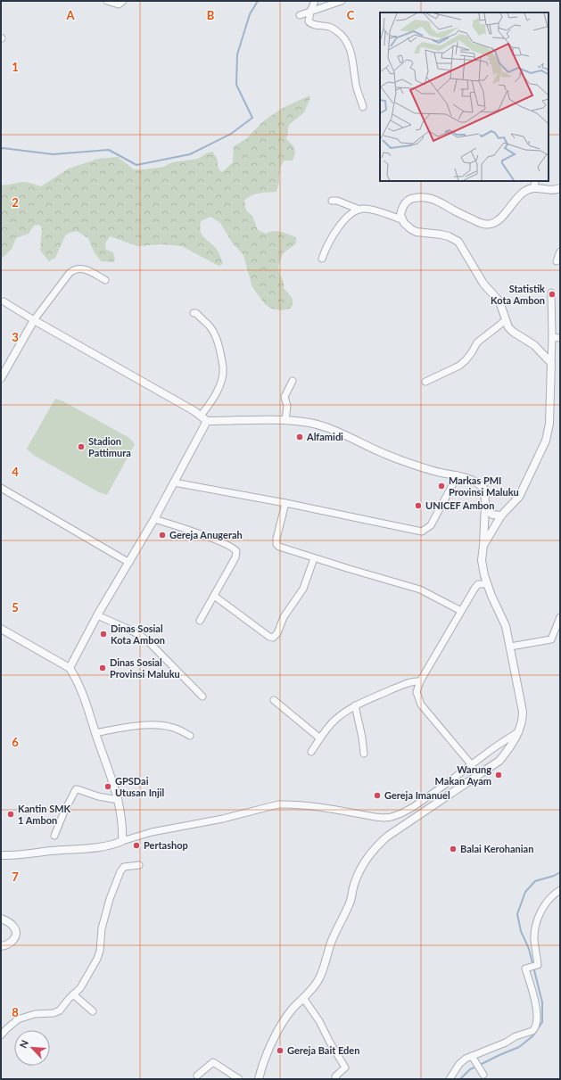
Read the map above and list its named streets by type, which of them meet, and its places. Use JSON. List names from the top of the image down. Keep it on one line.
{"places":["Statistik Kota Ambon","Alfamidi","Stadion Pattimura","Markas PMI Provinsi Maluku","UNICEF Ambon","Gereja Anugerah","Dinas Sosial Kota Ambon","Dinas Sosial Provinsi Maluku","Warung Makan Ayam","GPSDai Utusan Injil","Gereja Imanuel","Kantin SMK 1 Ambon","Pertashop","Balai Kerohanian","Gereja Bait Eden"],"north":"top left","grid":{"columns":["A","B","C"],"rows":["1","2","3","4","5","6","7","8"]}}
